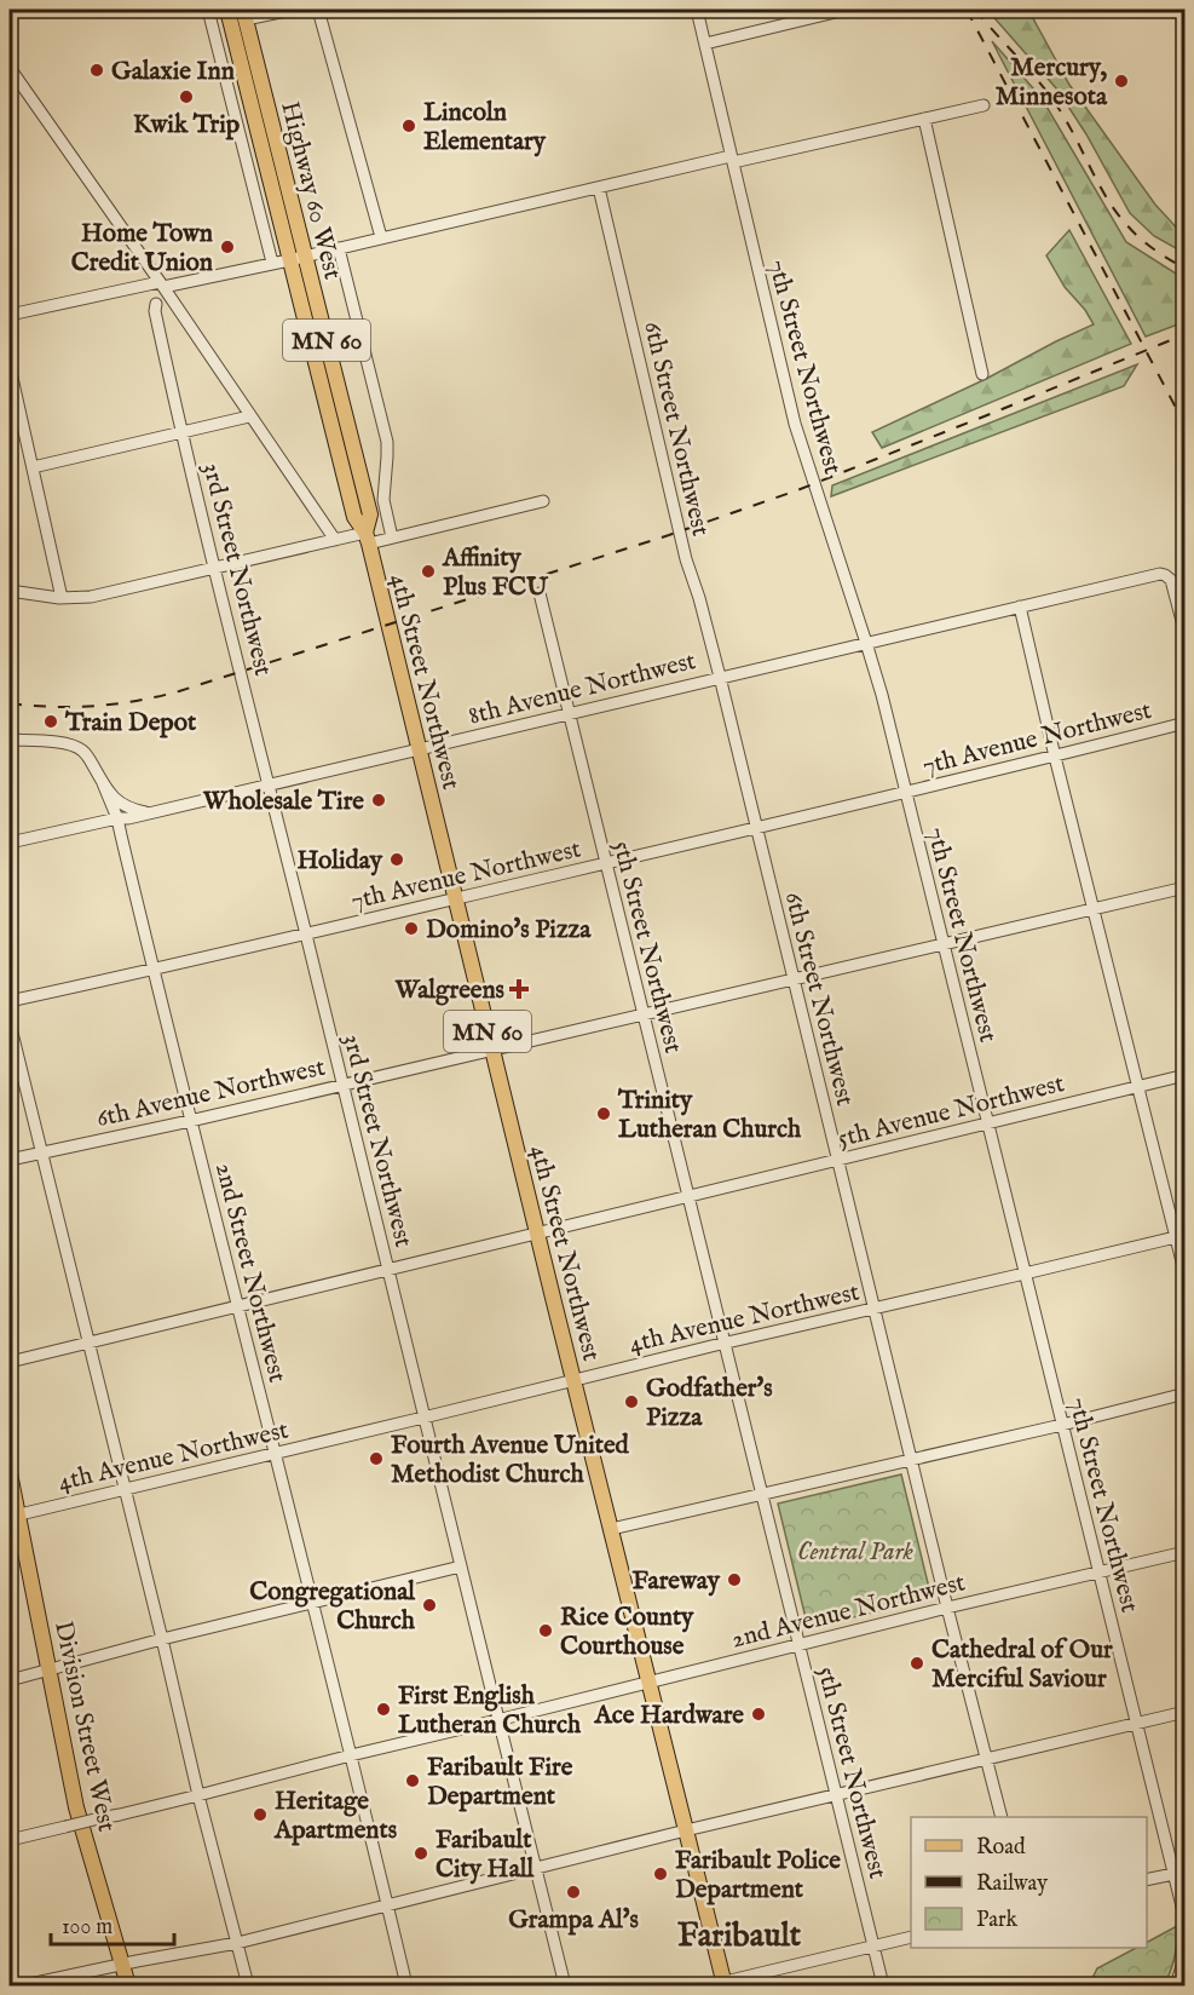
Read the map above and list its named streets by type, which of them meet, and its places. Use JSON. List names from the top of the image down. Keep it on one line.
{"streets":{"main road":["Highway 60 West","MN 60","4th Street Northwest","Division Street West"],"street":["7th Street Northwest","6th Street Northwest","3rd Street Northwest","8th Avenue Northwest","7th Avenue Northwest","5th Street Northwest","6th Avenue Northwest","5th Avenue Northwest","2nd Street Northwest","4th Avenue Northwest","2nd Avenue Northwest"]},"crossings":[["Highway 60 West","4th Street Northwest"],["7th Street Northwest","8th Avenue Northwest"],["7th Street Northwest","7th Avenue Northwest"],["7th Street Northwest","6th Avenue Northwest"],["7th Street Northwest","5th Avenue Northwest"],["7th Street Northwest","4th Avenue Northwest"],["7th Street Northwest","2nd Avenue Northwest"],["6th Street Northwest","8th Avenue Northwest"],["6th Street Northwest","7th Avenue Northwest"],["6th Street Northwest","6th Avenue Northwest"],["6th Street Northwest","5th Avenue Northwest"],["6th Street Northwest","4th Avenue Northwest"],["6th Street Northwest","2nd Avenue Northwest"],["3rd Street Northwest","8th Avenue Northwest"],["3rd Street Northwest","7th Avenue Northwest"],["3rd Street Northwest","6th Avenue Northwest"],["3rd Street Northwest","5th Avenue Northwest"],["3rd Street Northwest","4th Avenue Northwest"],["3rd Street Northwest","2nd Avenue Northwest"],["4th Street Northwest","8th Avenue Northwest"],["4th Street Northwest","7th Avenue Northwest"],["4th Street Northwest","6th Avenue Northwest"],["4th Street Northwest","5th Avenue Northwest"],["4th Street Northwest","4th Avenue Northwest"],["4th Street Northwest","2nd Avenue Northwest"],["8th Avenue Northwest","5th Street Northwest"],["8th Avenue Northwest","2nd Street Northwest"],["7th Avenue Northwest","5th Street Northwest"],["7th Avenue Northwest","2nd Street Northwest"],["5th Street Northwest","6th Avenue Northwest"],["5th Street Northwest","5th Avenue Northwest"],["5th Street Northwest","4th Avenue Northwest"],["5th Street Northwest","2nd Avenue Northwest"],["6th Avenue Northwest","2nd Street Northwest"],["5th Avenue Northwest","2nd Street Northwest"],["2nd Street Northwest","4th Avenue Northwest"],["2nd Street Northwest","2nd Avenue Northwest"],["4th Avenue Northwest","Division Street West"]],"districts":["Faribault"],"parks":["Central Park"],"places":{"other":["Galaxie Inn","Mercury, Minnesota","Kwik Trip","Lincoln Elementary","Home Town Credit Union","Affinity Plus FCU","Train Depot","Wholesale Tire","Holiday","Domino's Pizza","Trinity Lutheran Church","Godfather's Pizza","Fourth Avenue United Methodist Church","Fareway","Congregational Church","Rice County Courthouse","Cathedral of Our Merciful Saviour","First English Lutheran Church","Ace Hardware","Faribault Fire Department","Heritage Apartments","Faribault City Hall","Faribault Police Department","Grampa Al's"],"health":["Walgreens"]},"legend":["Road","Railway","Park"],"scale_bar":"100 m"}
